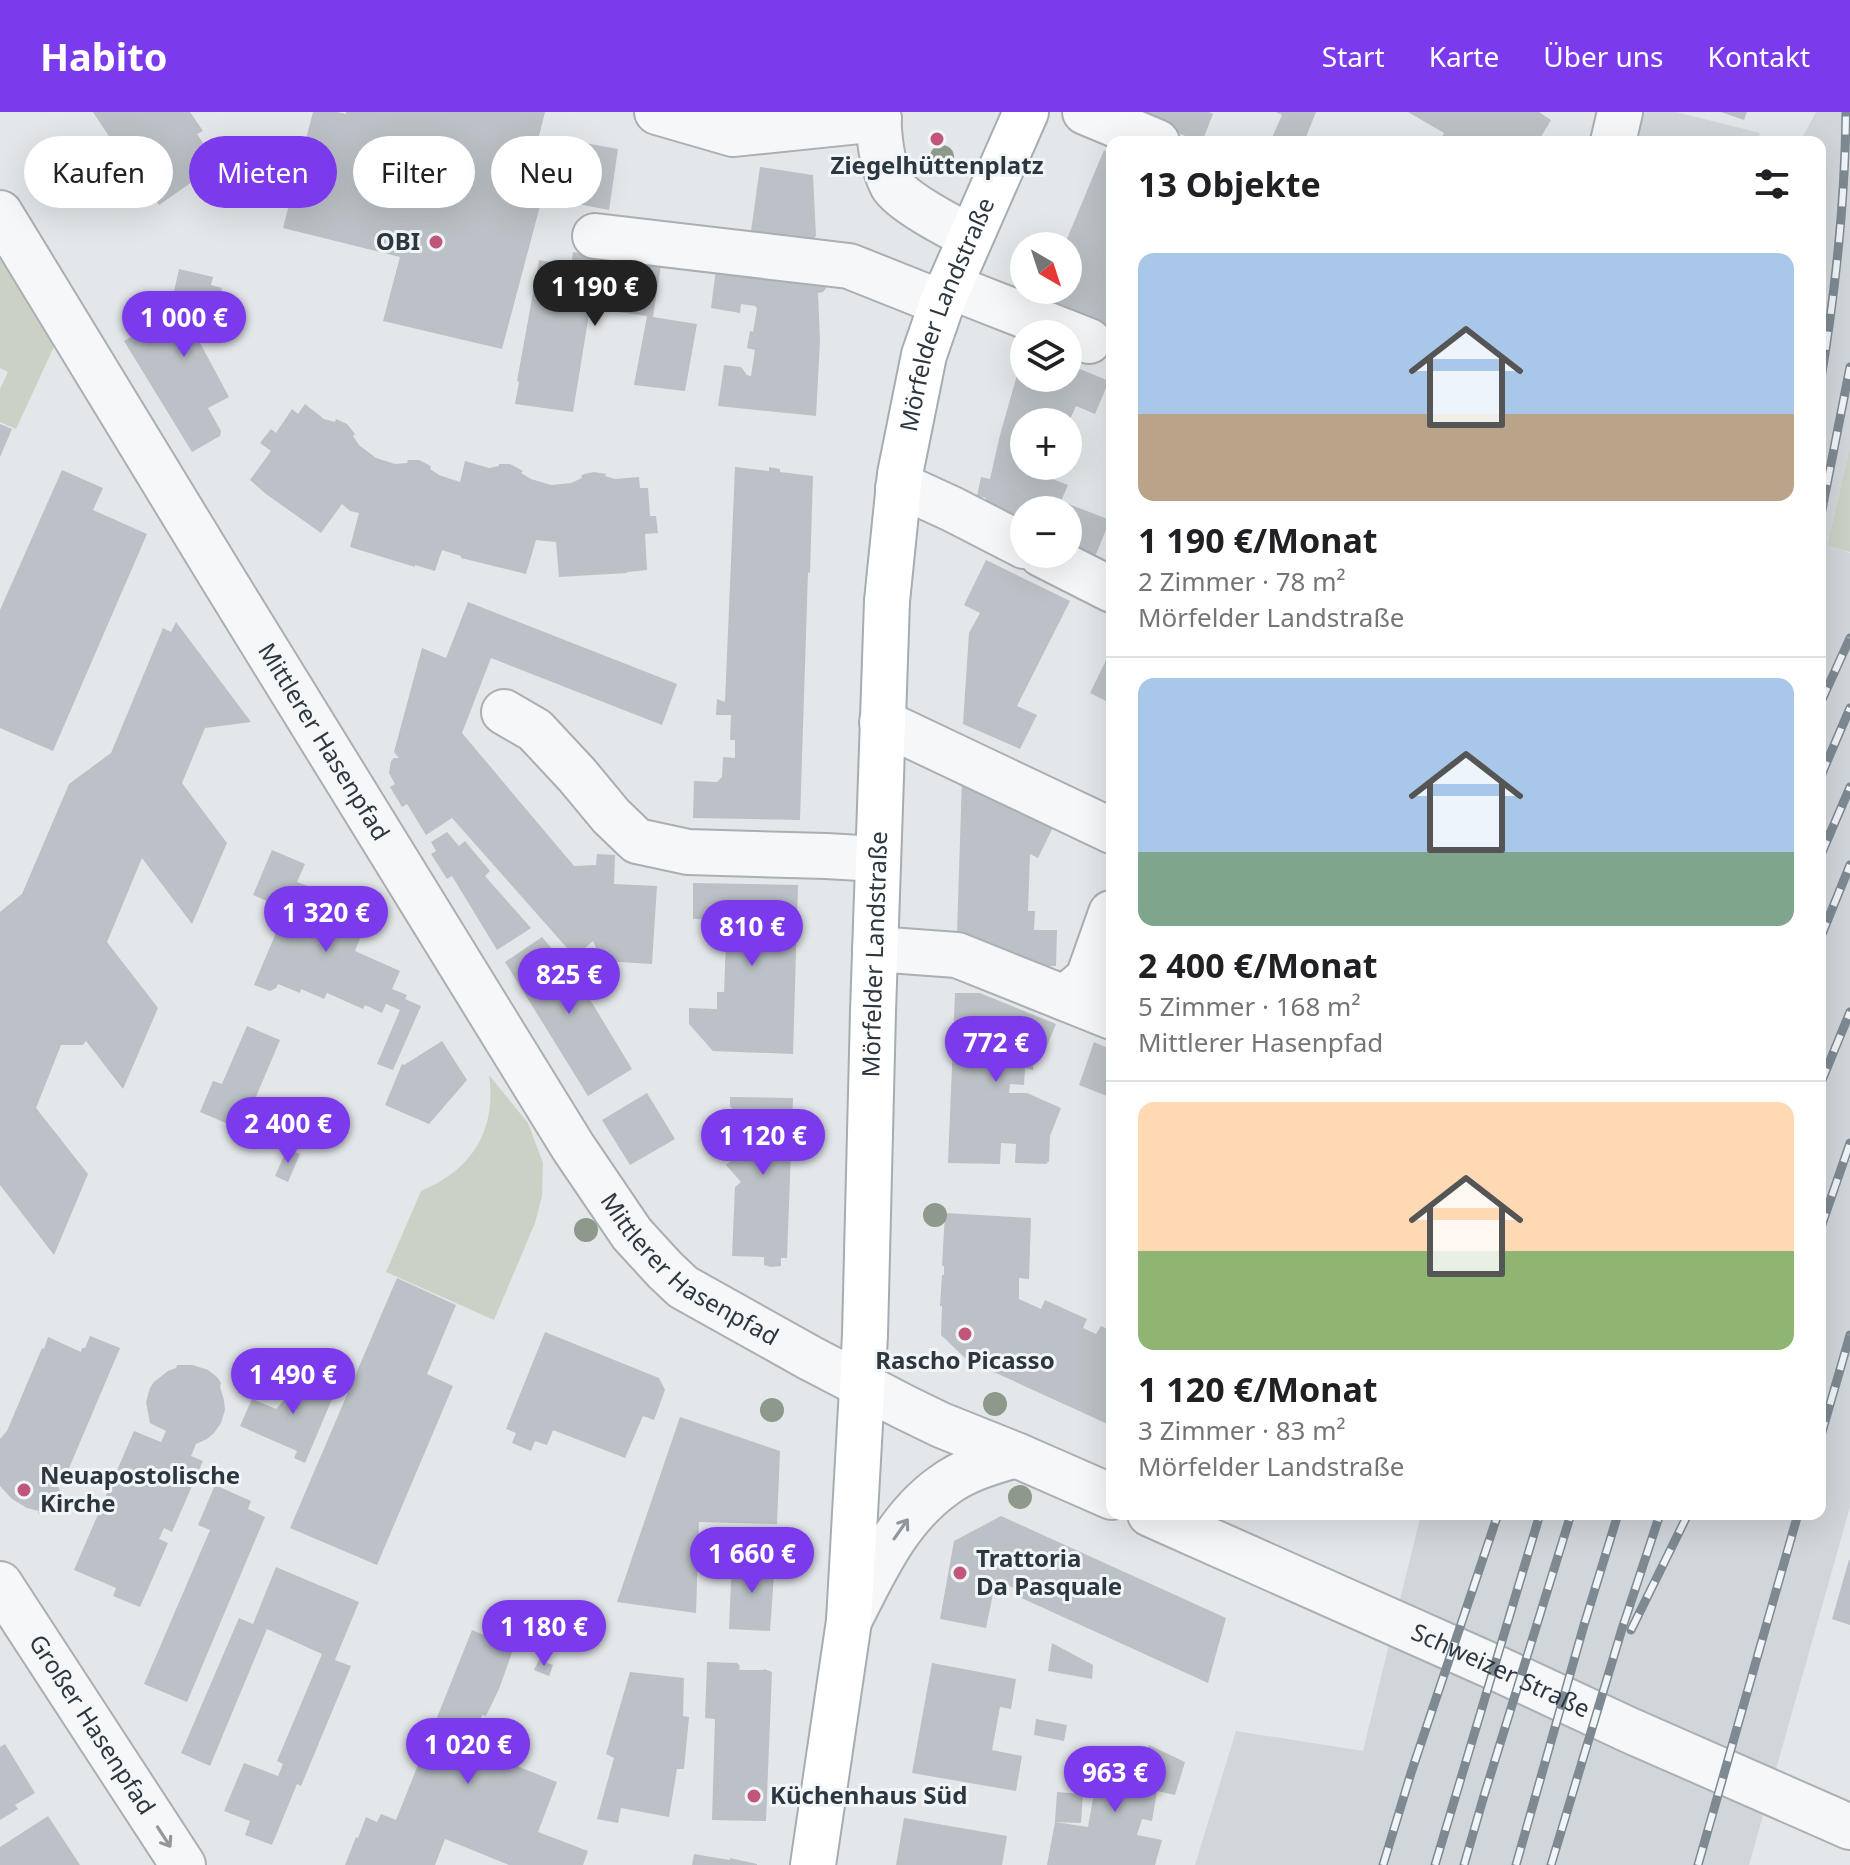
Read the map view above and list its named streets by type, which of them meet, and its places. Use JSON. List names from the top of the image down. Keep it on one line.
{"streets":{"main road":["Mörfelder Landstraße"],"street":["Mittlerer Hasenpfad","Schweizer Straße","Großer Hasenpfad"]},"crossings":[["Mörfelder Landstraße","Mittlerer Hasenpfad"]],"one_way":["Großer Hasenpfad"],"places":["Ziegelhüttenplatz","OBI","Rascho Picasso","Neuapostolische Kirche","Trattoria Da Pasquale","Küchenhaus Süd"],"north":"bottom right","page":{"header":"Habito","nav":["Start","Karte","Über uns","Kontakt"],"chip":["Kaufen","Mieten","Filter","Neu"],"heading":"13 Objekte","map_buttons":["+","−"],"list":[{"name":"1 190 €/Monat","note":"2 Zimmer · 78 m² · Mörfelder Landstraße"},{"name":"2 400 €/Monat","note":"5 Zimmer · 168 m² · Mittlerer Hasenpfad"},{"name":"1 120 €/Monat","note":"3 Zimmer · 83 m² · Mörfelder Landstraße"}],"price":["1 190 €","1 000 €","1 320 €","810 €","825 €","772 €","2 400 €","1 120 €","1 490 €","1 660 €","1 180 €","1 020 €","963 €"]}}
